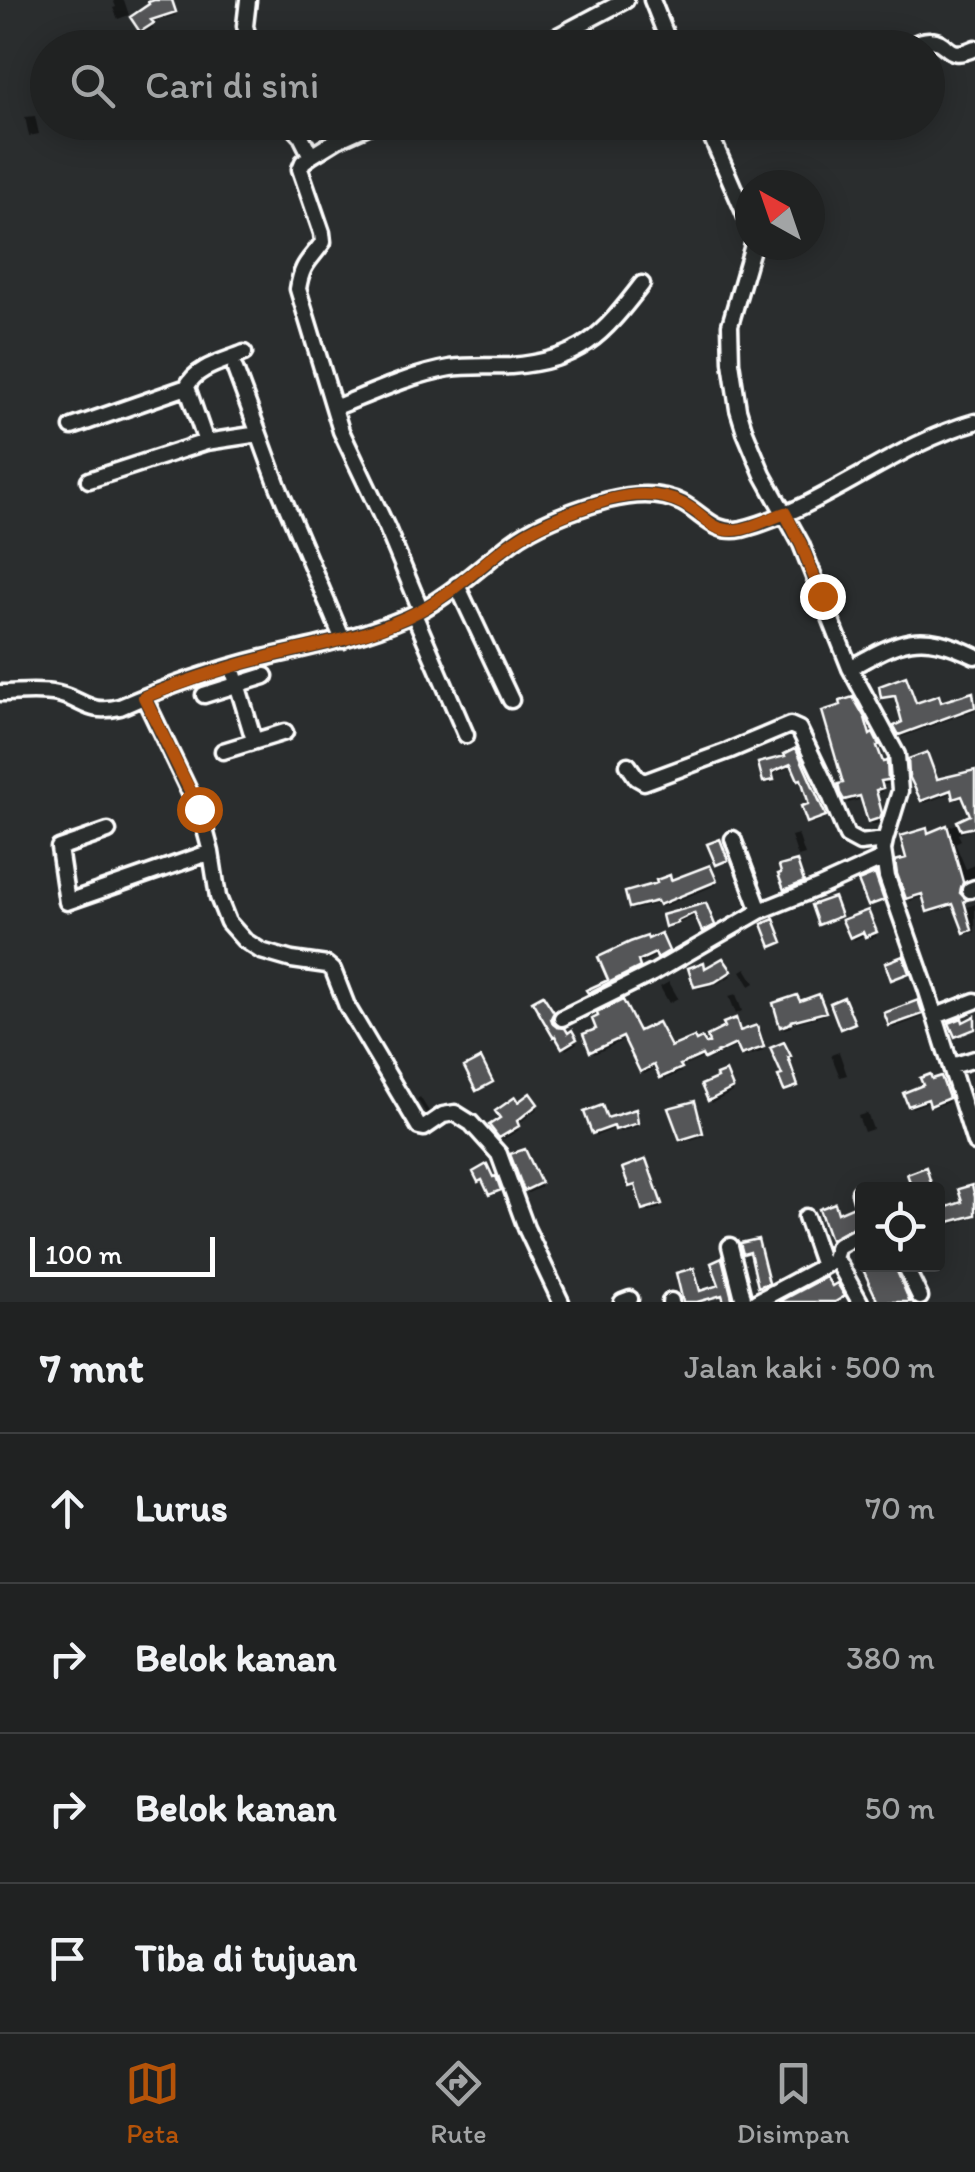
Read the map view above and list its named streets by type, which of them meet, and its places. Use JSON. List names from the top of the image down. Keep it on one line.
{"scale_bar":"100 m","north":"top left","page":{"search":"Cari di sini","scale":"100 m","heading":["7 mnt","Jalan kaki · 500 m"],"list":[["Lurus","70 m"],["Belok kanan","380 m"],["Belok kanan","50 m"],"Tiba di tujuan"],"nav":["Peta","Rute","Disimpan"]}}
